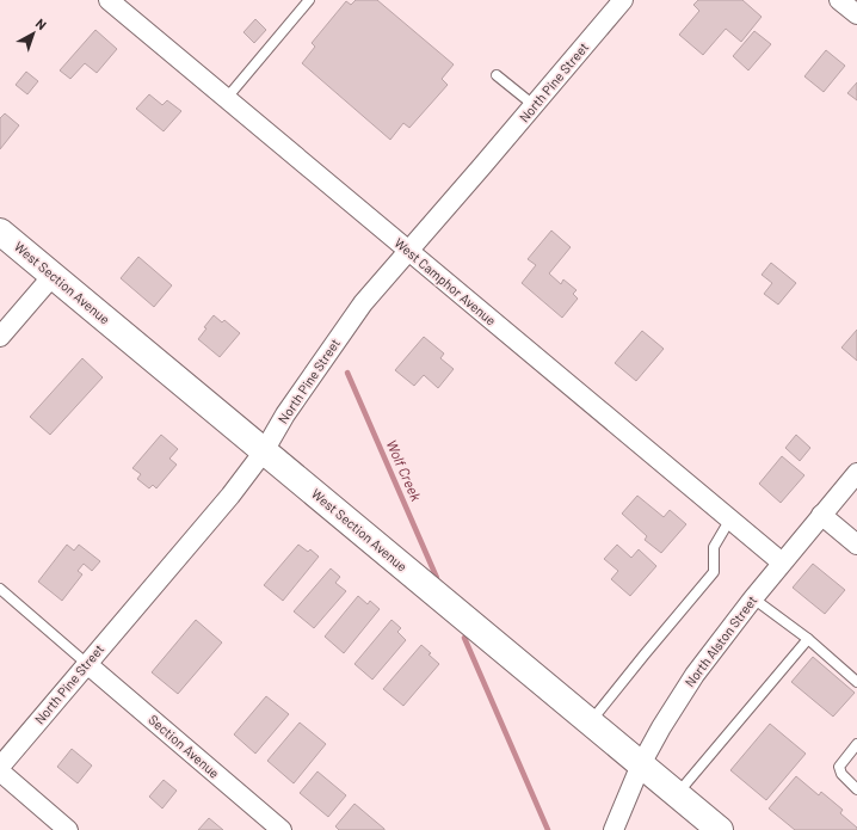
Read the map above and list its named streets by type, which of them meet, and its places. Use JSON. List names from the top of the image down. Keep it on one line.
{"streets":{"street":["North Pine Street","West Camphor Avenue","West Section Avenue","North Alston Street","Section Avenue"]},"crossings":[["North Pine Street","West Camphor Avenue"],["North Pine Street","West Section Avenue"],["North Pine Street","Section Avenue"],["West Camphor Avenue","North Alston Street"],["West Section Avenue","North Alston Street"]],"water":["Wolf Creek"],"north":"top right"}
